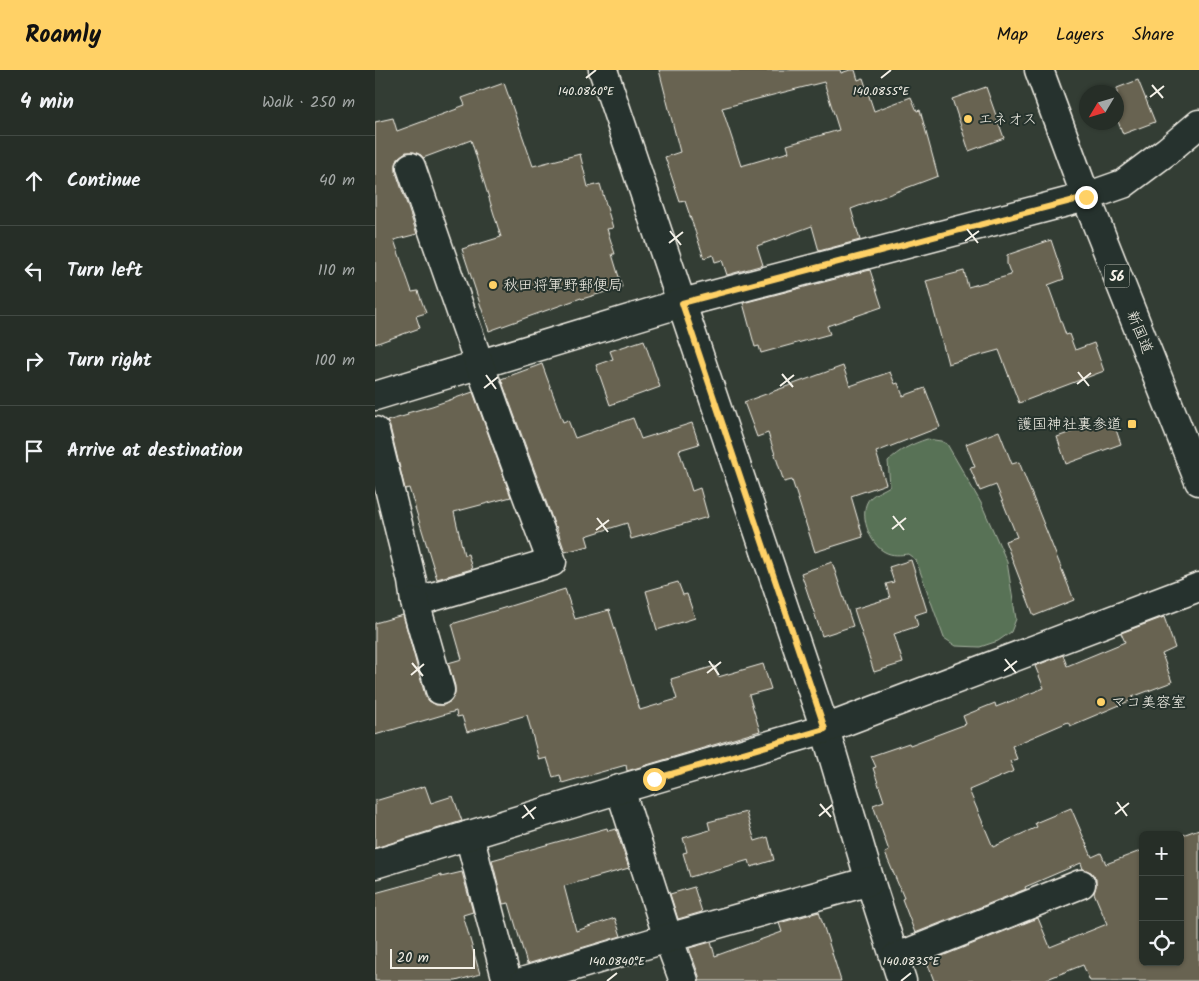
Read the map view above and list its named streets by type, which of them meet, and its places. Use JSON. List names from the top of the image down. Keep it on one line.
{"streets":{"street":["56","新国道"]},"places":{"other":["エネオス","秋田将軍野郵便局","マコ美容室"],"transit":["護国神社裏参道"]},"scale_bar":"20 m","north":"bottom left","page":{"header":"Roamly","nav":["Map","Layers","Share"],"heading":["4 min","Walk · 250 m"],"list":[["Continue","40 m"],["Turn left","110 m"],["Turn right","100 m"],"Arrive at destination"],"map_buttons":["+","−"],"scale":"20 m"},"coordinates":["140.0860°E","140.0855°E","140.0840°E","140.0835°E"]}
